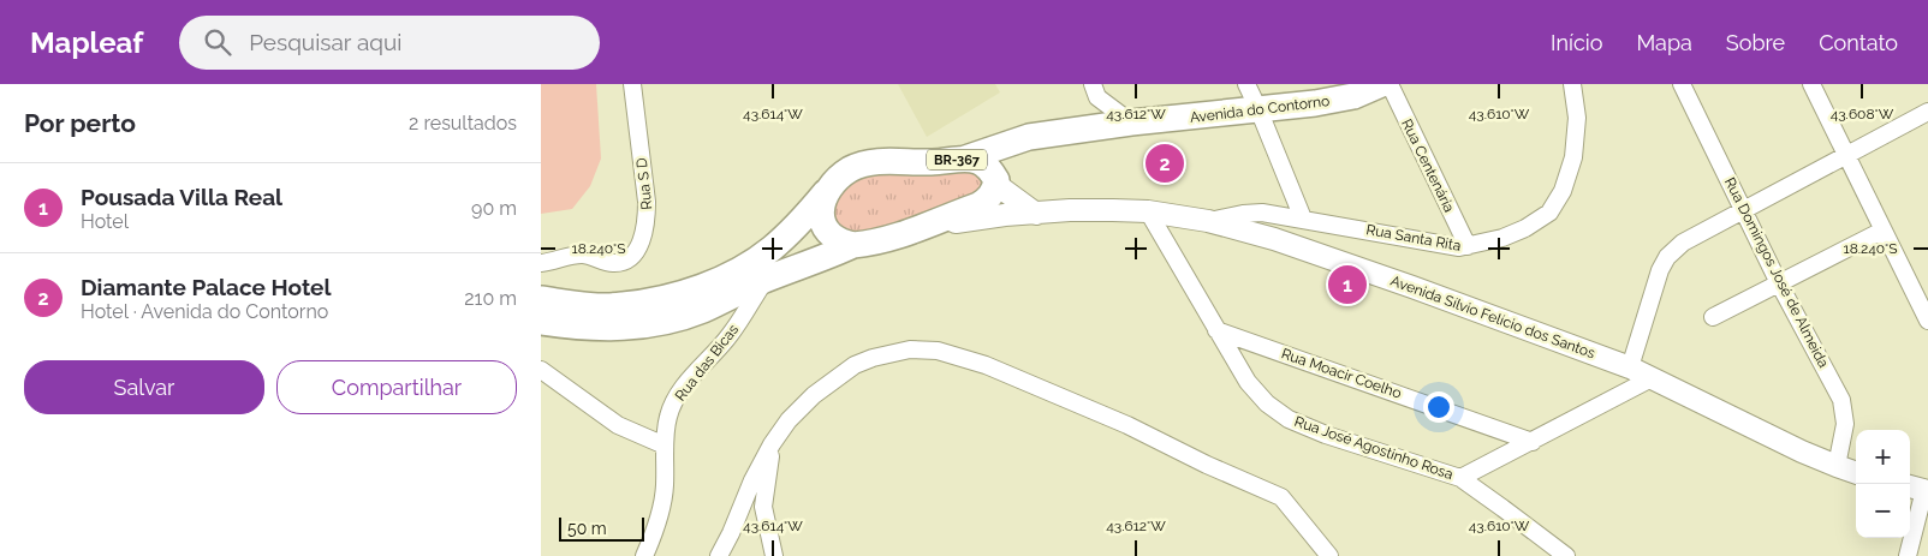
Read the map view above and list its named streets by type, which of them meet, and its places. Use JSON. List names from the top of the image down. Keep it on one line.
{"streets":{"highway":["Avenida do Contorno","BR-367"],"main road":["Avenida Sílvio Felício dos Santos"],"street":["Rua Centenária","Rua S D","Rua Santa Rita","Rua Domingos José de Almeida","Rua das Bicas","Rua Moacir Coelho","Rua José Agostinho Rosa"]},"crossings":[["Avenida do Contorno","BR-367"],["BR-367","Avenida Sílvio Felício dos Santos"],["BR-367","Rua das Bicas"],["Rua Centenária","Rua Santa Rita"],["Rua Santa Rita","Avenida Sílvio Felício dos Santos"],["Rua Domingos José de Almeida","Avenida Sílvio Felício dos Santos"],["Avenida Sílvio Felício dos Santos","Rua José Agostinho Rosa"],["Rua Moacir Coelho","Rua José Agostinho Rosa"]],"scale_bar":"50 m","page":{"header":"Mapleaf","search":"Pesquisar aqui","nav":["Início","Mapa","Sobre","Contato"],"heading":["Por perto","2 resultados"],"pins":["2","1"],"list":[{"mark":"1","name":"Pousada Villa Real","note":"Hotel","value":"90 m"},{"mark":"2","name":"Diamante Palace Hotel","note":"Hotel · Avenida do Contorno","value":"210 m"}],"buttons":["Salvar","Compartilhar"],"map_buttons":["+","−"],"scale":"50 m"},"coordinates":["43.614°W","43.612°W","43.610°W","43.608°W","18.240°S"]}
